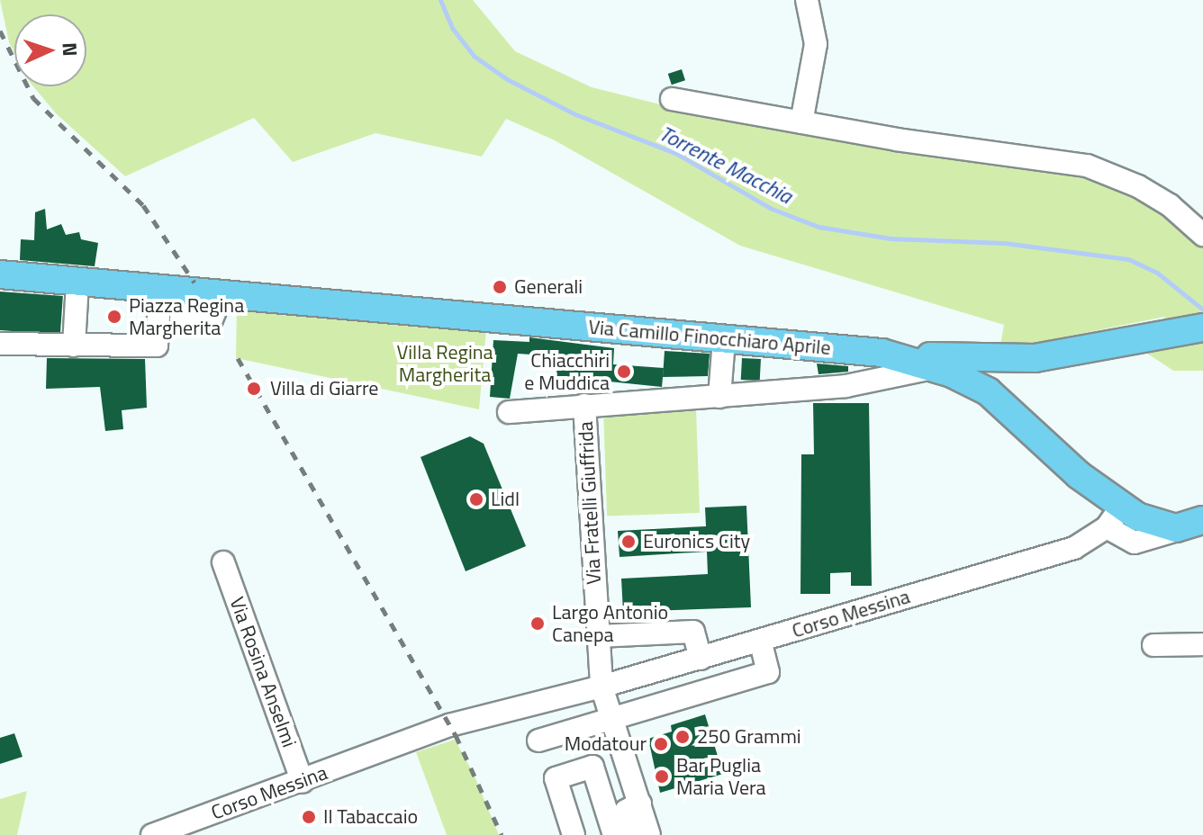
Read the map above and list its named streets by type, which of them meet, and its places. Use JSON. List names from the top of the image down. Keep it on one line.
{"streets":{"main road":["Via Camillo Finocchiaro Aprile"],"street":["Via Fratelli Giuffrida","Corso Messina","Via Rosina Anselmi"]},"crossings":[["Via Camillo Finocchiaro Aprile","Corso Messina"],["Via Fratelli Giuffrida","Corso Messina"],["Corso Messina","Via Rosina Anselmi"]],"water":["Torrente Macchia"],"parks":["Villa Regina Margherita"],"places":["Generali","Piazza Regina Margherita","Chiacchiri e Muddica","Villa di Giarre","Lidl","Euronics City","Largo Antonio Canepa","250 Grammi","Modatour","Bar Puglia Maria Vera","Il Tabaccaio"],"north":"right"}
